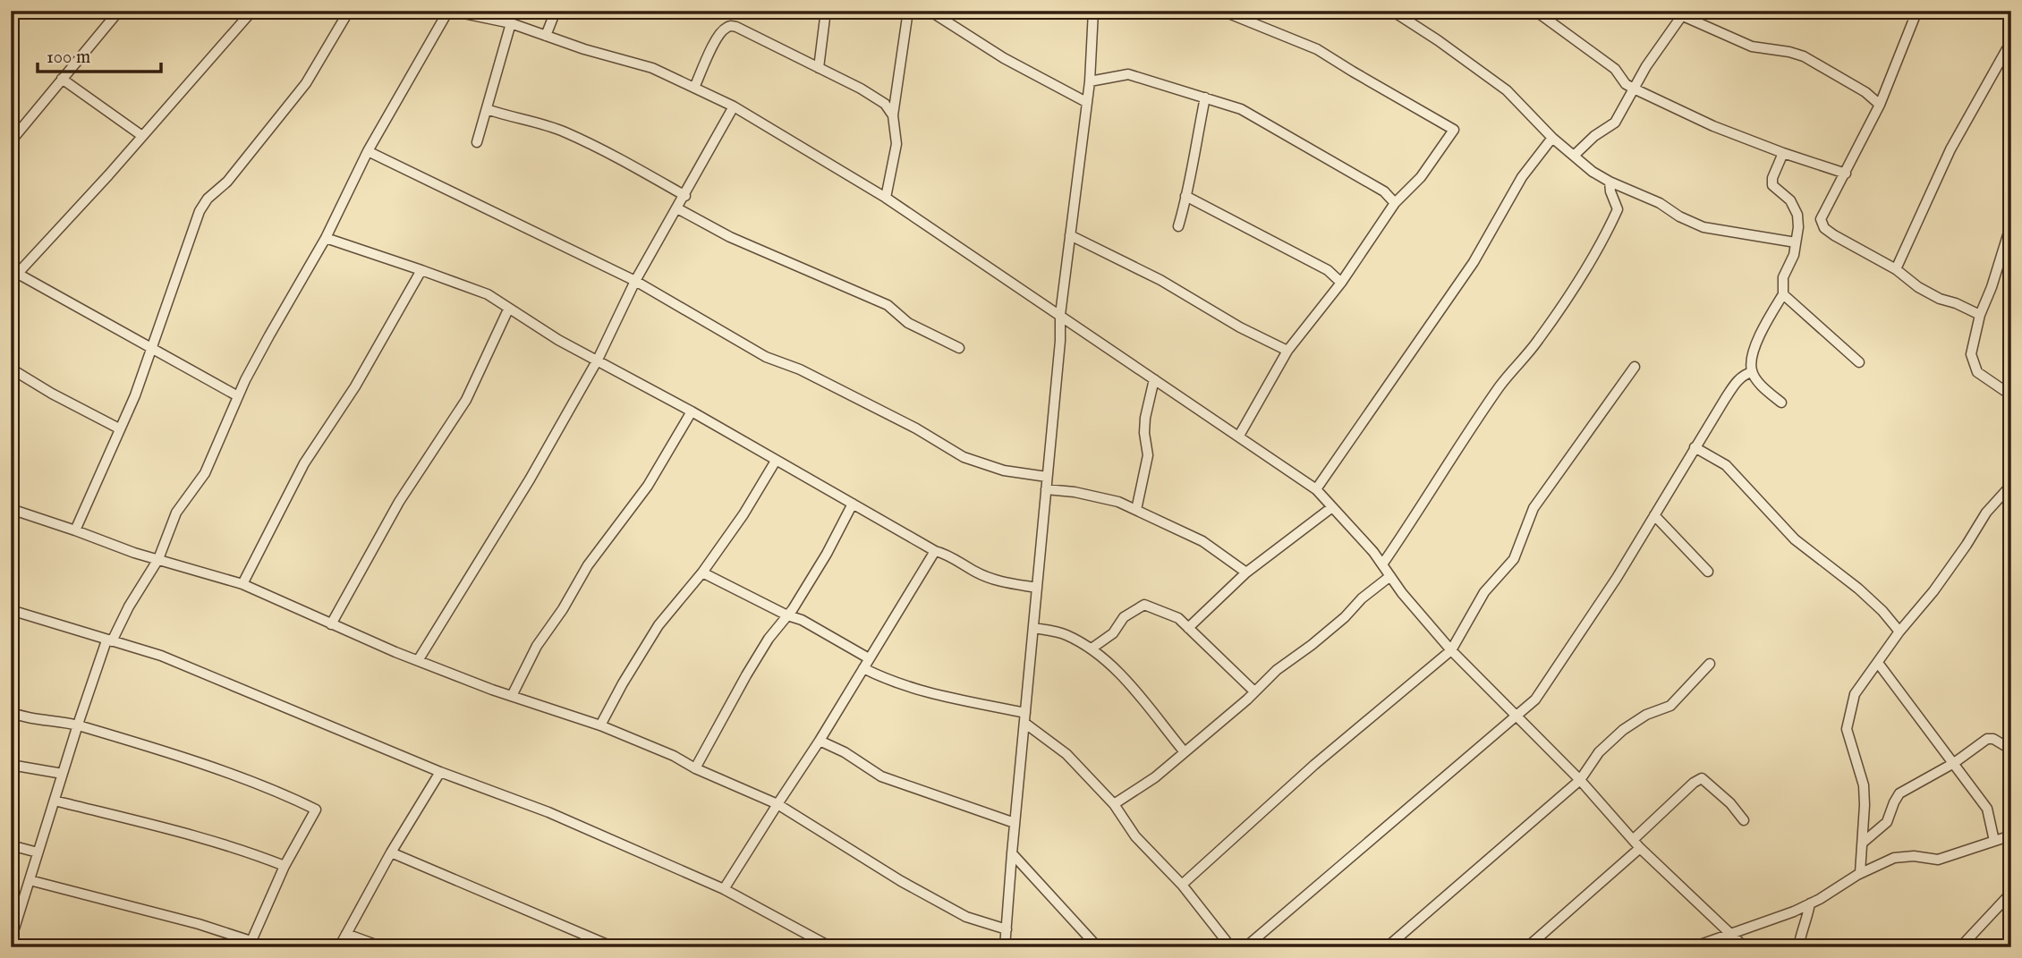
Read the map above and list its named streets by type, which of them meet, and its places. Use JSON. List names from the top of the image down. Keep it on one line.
{"scale_bar":"100 m"}
